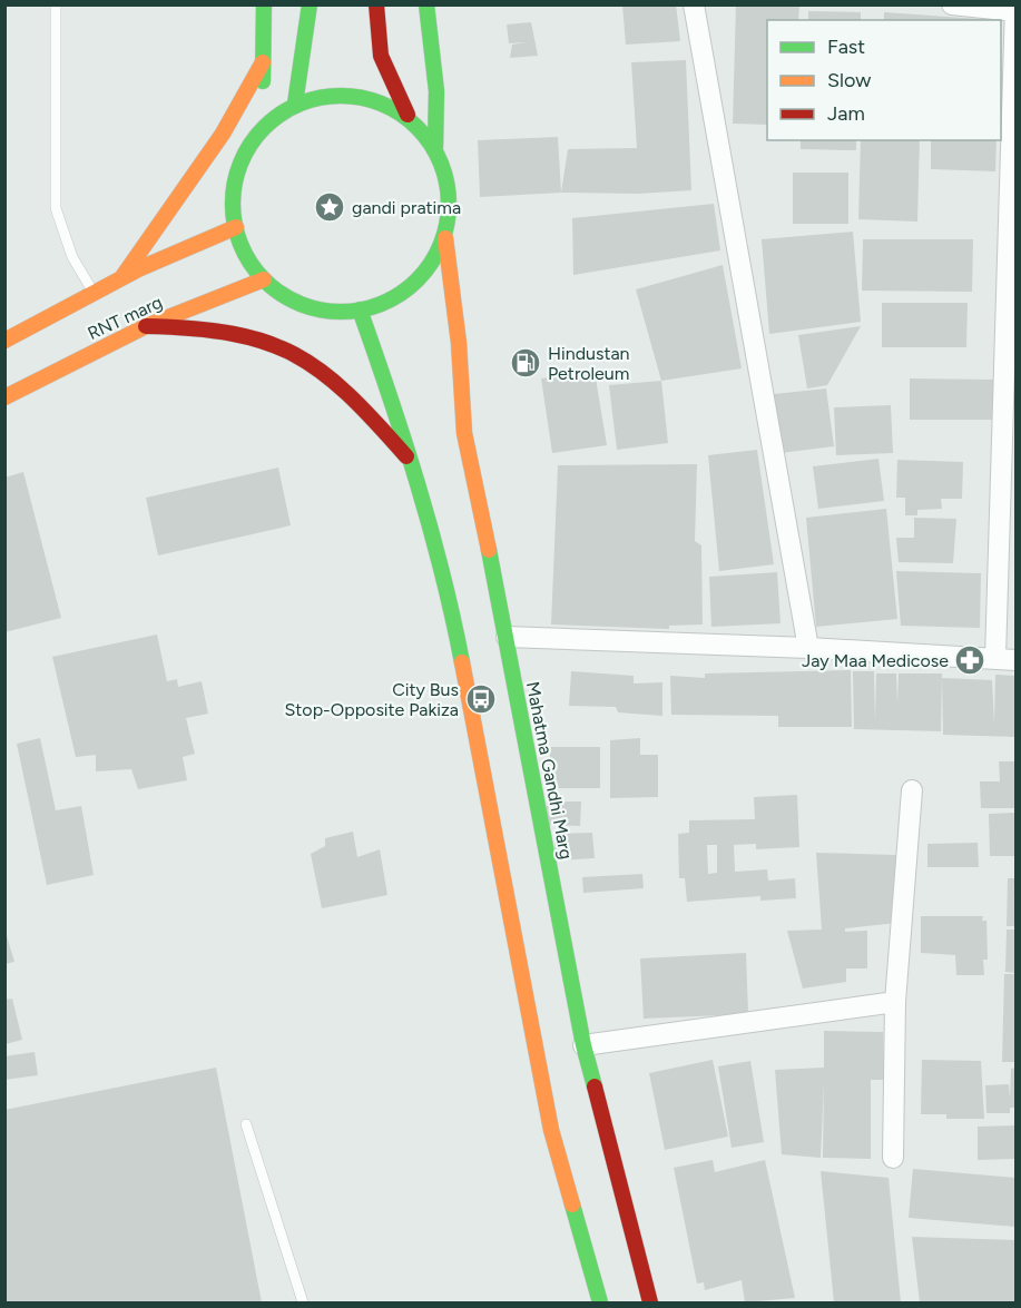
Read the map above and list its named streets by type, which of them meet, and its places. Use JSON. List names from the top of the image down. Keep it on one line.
{"streets":{"main road":["RNT marg","Mahatma Gandhi Marg"]},"crossings":[["RNT marg","Mahatma Gandhi Marg"]],"places":{"place":["gandi pratima"],"fuel station":["Hindustan Petroleum"],"pharmacy":["Jay Maa Medicose"],"bus stop":["City Bus Stop-Opposite Pakiza"]},"legend":["Fast","Slow","Jam"]}
